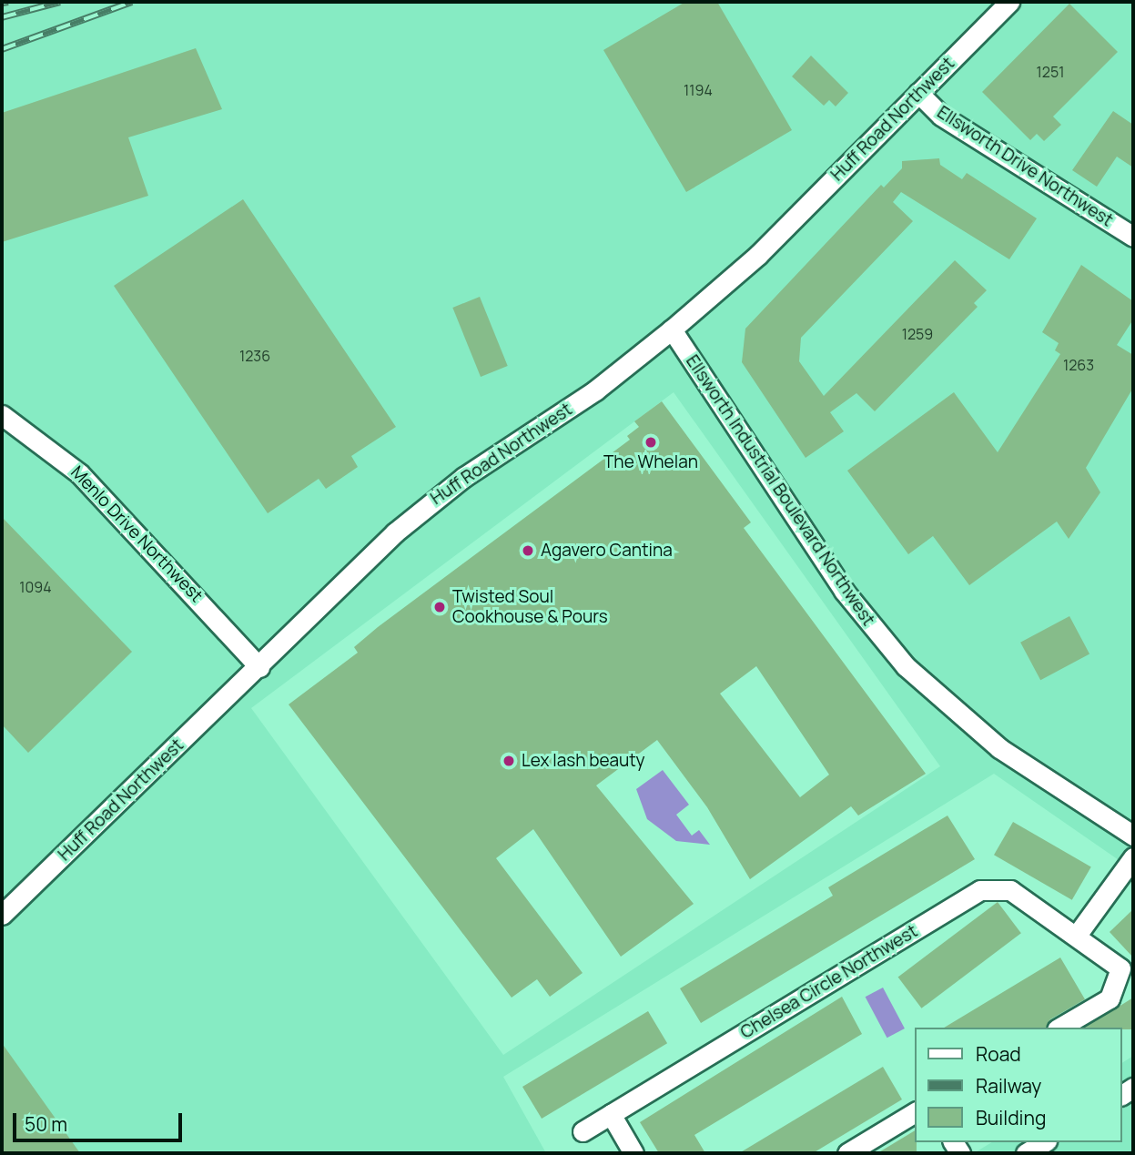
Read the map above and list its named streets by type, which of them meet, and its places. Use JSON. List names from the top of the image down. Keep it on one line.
{"streets":{"street":["Huff Road Northwest","Ellsworth Drive Northwest","Ellsworth Industrial Boulevard Northwest","Menlo Drive Northwest","Chelsea Circle Northwest"]},"crossings":[["Huff Road Northwest","Ellsworth Drive Northwest"],["Huff Road Northwest","Ellsworth Industrial Boulevard Northwest"],["Huff Road Northwest","Menlo Drive Northwest"]],"places":["The Whelan","Agavero Cantina","Twisted Soul Cookhouse & Pours","Lex lash beauty"],"house_numbers":["1251","1194","1259","1236","1263","1094"],"legend":["Road","Railway","Building"],"scale_bar":"50 m"}
